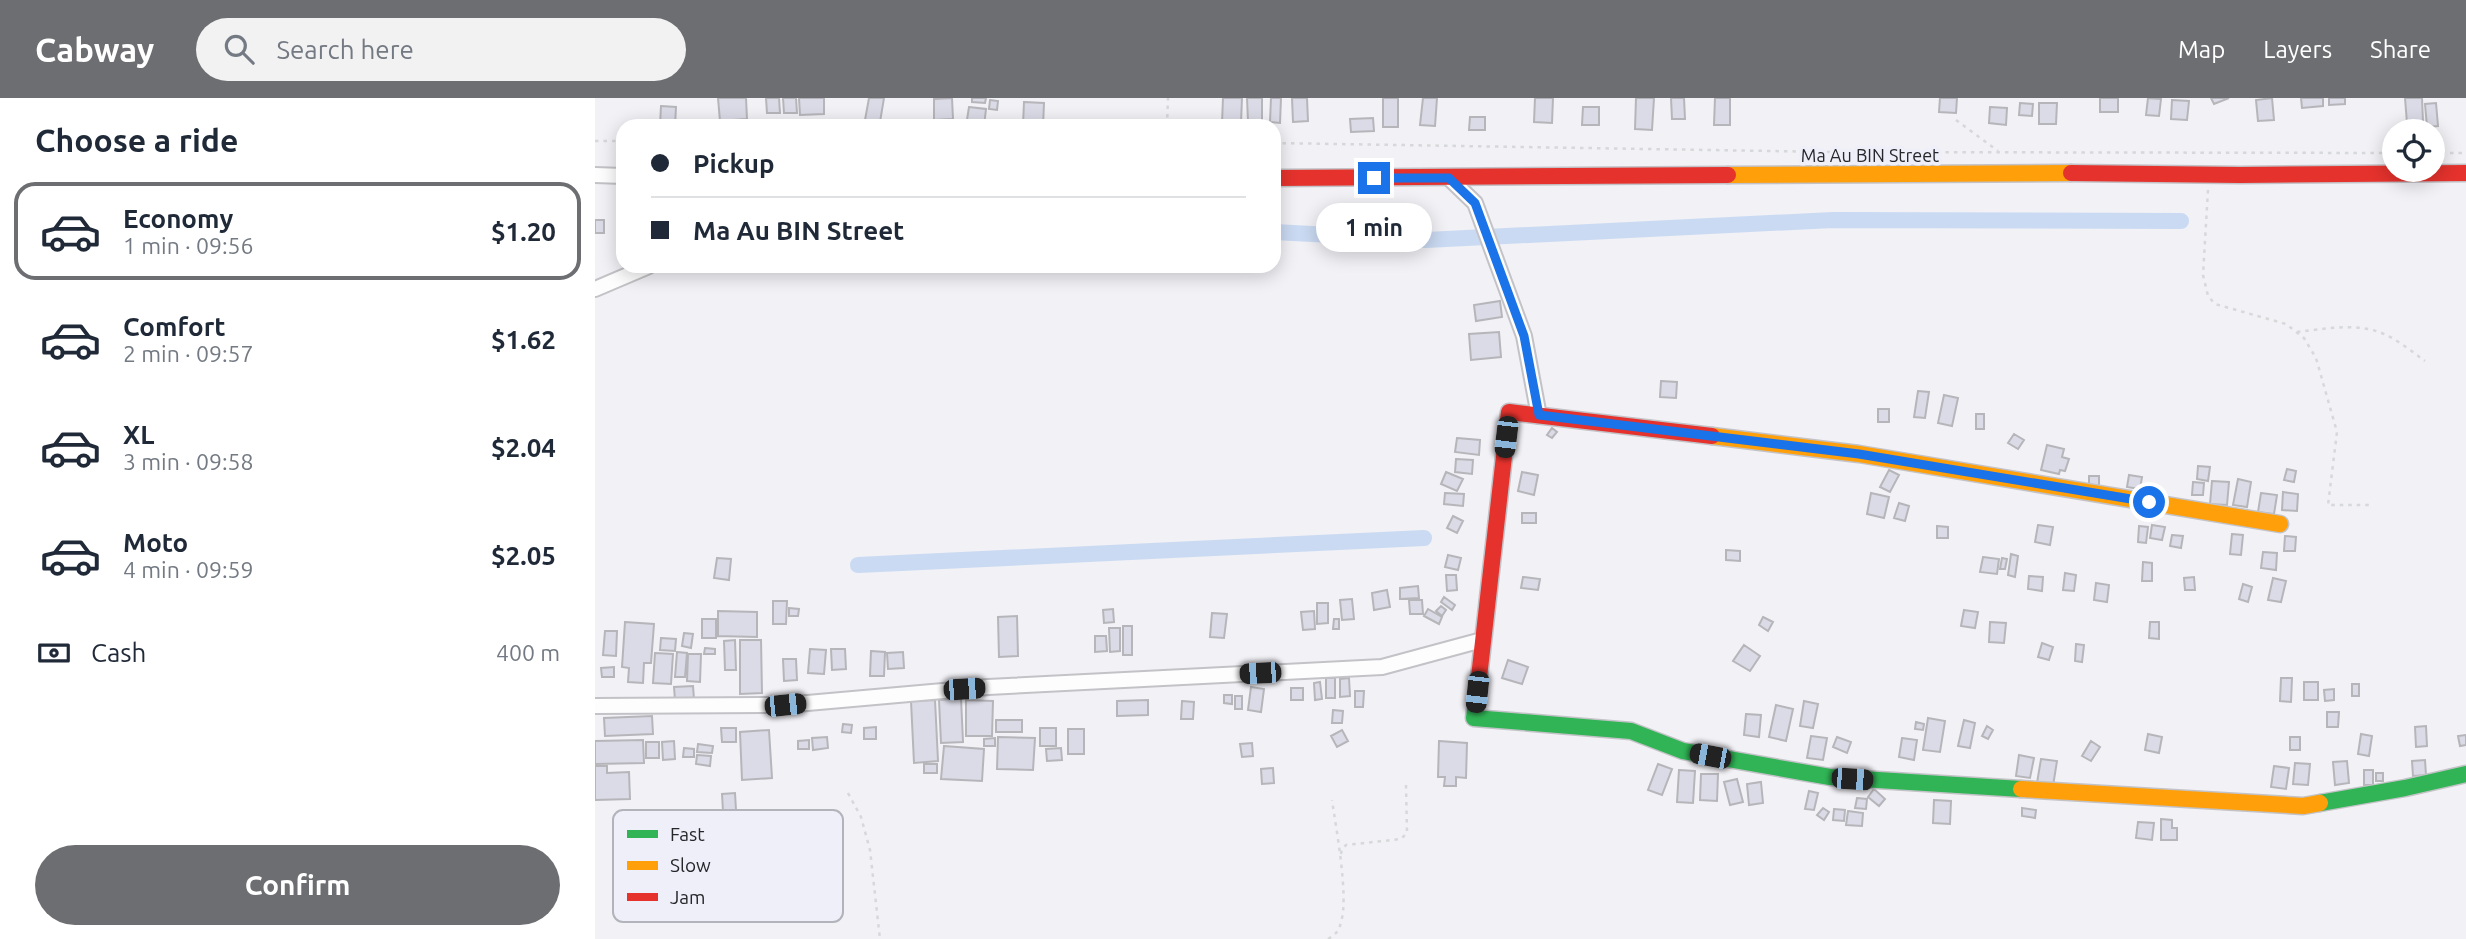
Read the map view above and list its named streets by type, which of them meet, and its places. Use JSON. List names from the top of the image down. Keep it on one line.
{"streets":{"street":["Ma Au BIN Street"]},"legend":["Fast","Slow","Jam"],"page":{"header":"Cabway","search":"Search here","nav":["Map","Layers","Share"],"heading":"Choose a ride","banner":["Pickup","Ma Au BIN Street"],"list":[{"name":"Economy","note":"1 min · 09:56","value":"$1.20"},{"name":"Comfort","note":"2 min · 09:57","value":"$1.62"},{"name":"XL","note":"3 min · 09:58","value":"$2.04"},{"name":"Moto","note":"4 min · 09:59","value":"$2.05"}],"bubble":"1 min","pay":["Cash","400 m"],"buttons":"Confirm"}}
